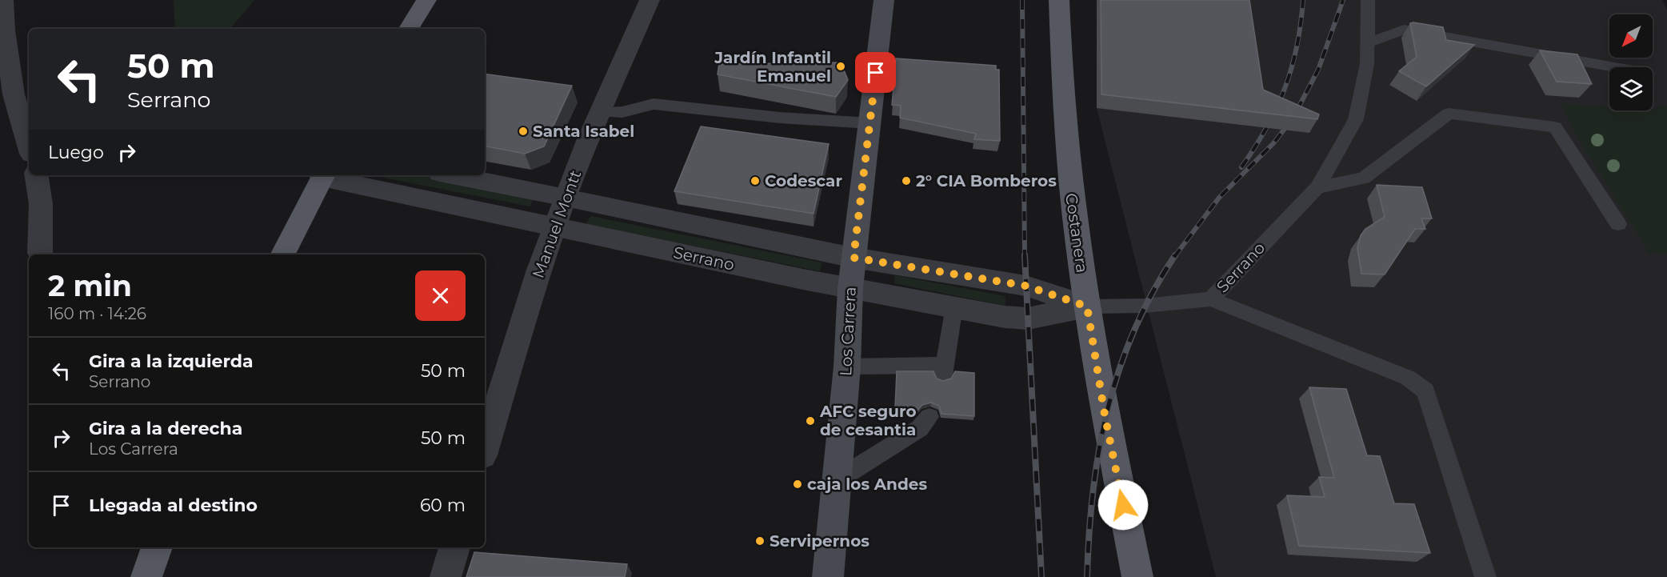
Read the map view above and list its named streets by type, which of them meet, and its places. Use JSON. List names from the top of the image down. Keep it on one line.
{"streets":{"main road":["Costanera","Los Carrera"],"street":["Manuel Montt","Serrano"]},"crossings":[["Manuel Montt","Serrano"],["Costanera","Serrano"],["Serrano","Los Carrera"]],"places":["Jardín Infantil Emanuel","Santa Isabel","Codescar","2° CIA Bomberos","AFC seguro de cesantia","caja los Andes","Servipernos"],"north":"bottom left","page":{"turn":["50 m","Serrano"],"then":"Luego","heading":["2 min","160 m · 14:26"],"list":[{"name":"Gira a la izquierda","note":"Serrano","value":"50 m"},{"name":"Gira a la derecha","note":"Los Carrera","value":"50 m"},{"name":"Llegada al destino","value":"60 m"}]}}
